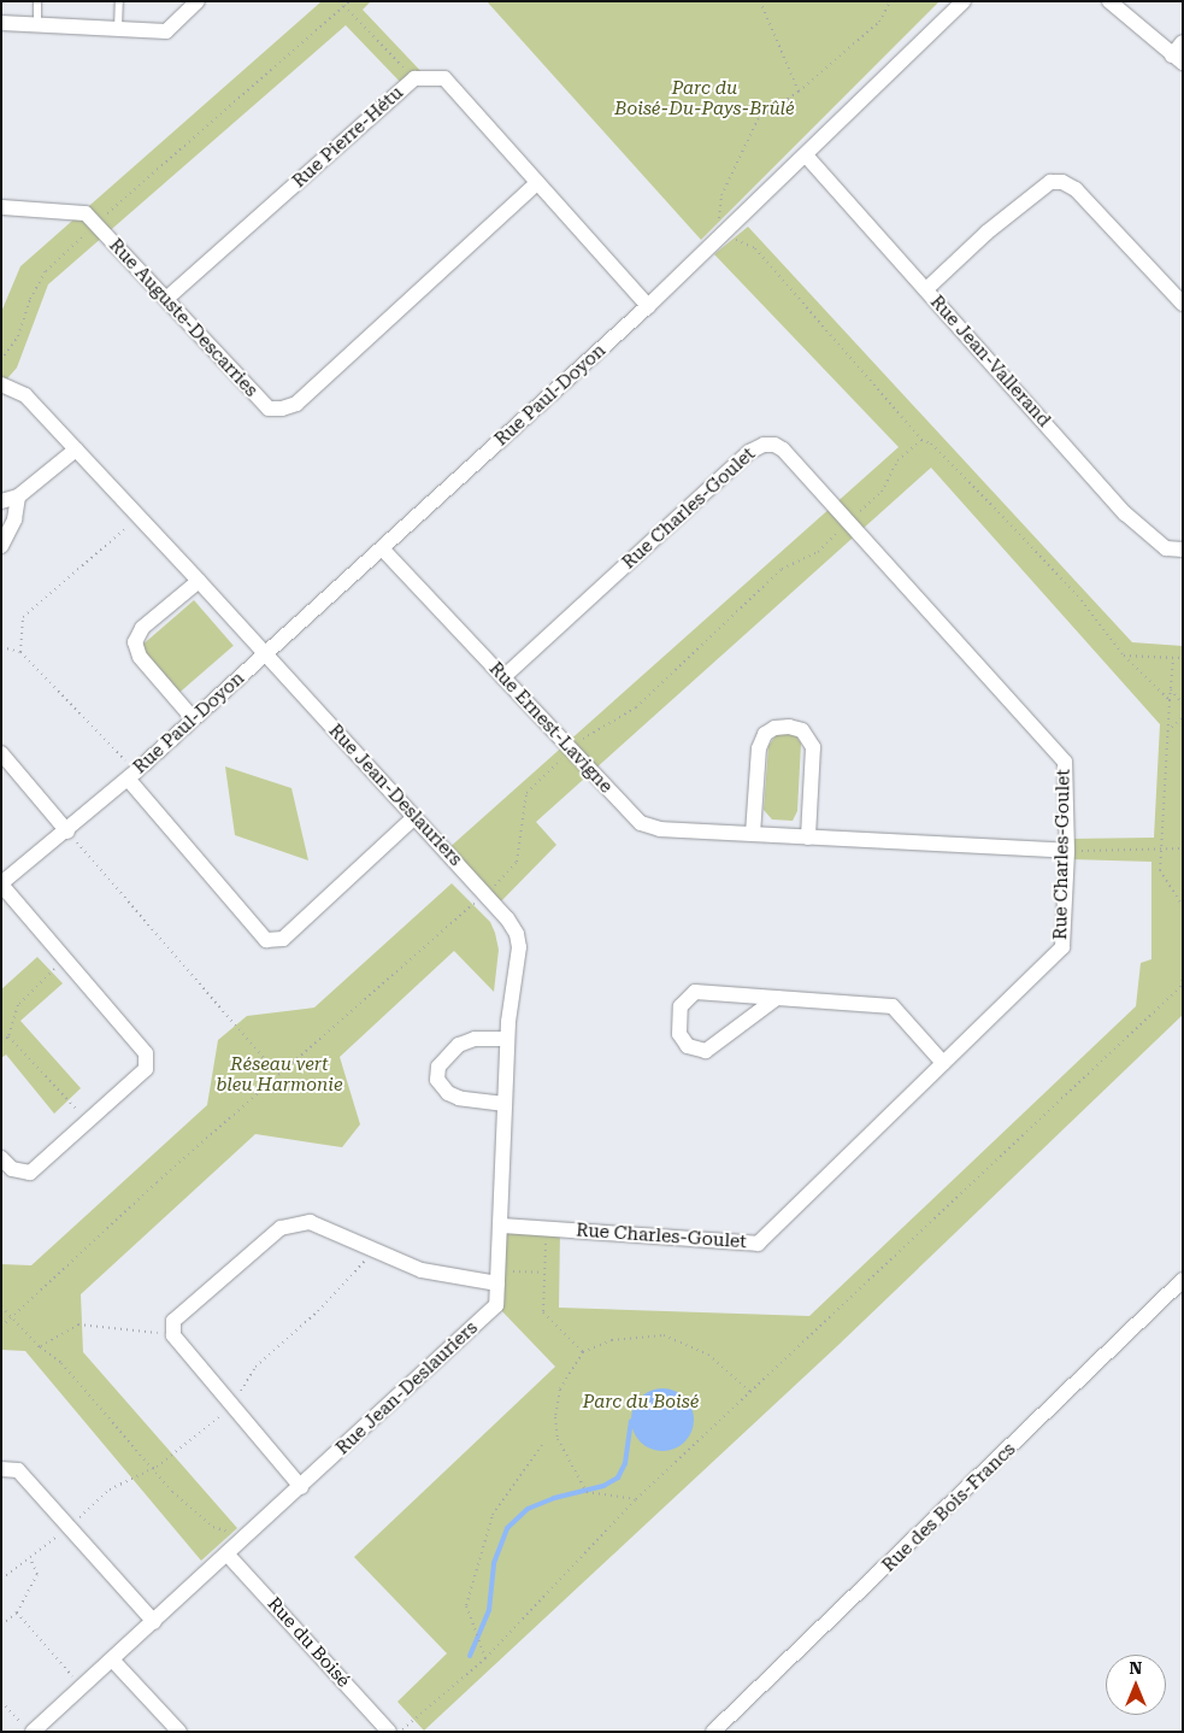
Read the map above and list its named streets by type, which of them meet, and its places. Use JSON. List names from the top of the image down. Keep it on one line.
{"streets":{"street":["Rue Pierre-Hétu","Rue Auguste-Descarries","Rue Jean-Vallerand","Rue Paul-Doyon","Rue Charles-Goulet","Rue Ernest-Lavigne","Rue Jean-Deslauriers","Rue des Bois-Francs","Rue du Boisé"]},"crossings":[["Rue Pierre-Hétu","Rue Auguste-Descarries"],["Rue Pierre-Hétu","Rue Paul-Doyon"],["Rue Jean-Vallerand","Rue Paul-Doyon"],["Rue Paul-Doyon","Rue Ernest-Lavigne"],["Rue Paul-Doyon","Rue Jean-Deslauriers"],["Rue Charles-Goulet","Rue Ernest-Lavigne"],["Rue Charles-Goulet","Rue Jean-Deslauriers"],["Rue Jean-Deslauriers","Rue du Boisé"]],"parks":["Parc du Boisé-Du-Pays-Brûlé","Réseau vert bleu Harmonie","Parc du Boisé"],"north":"top"}
